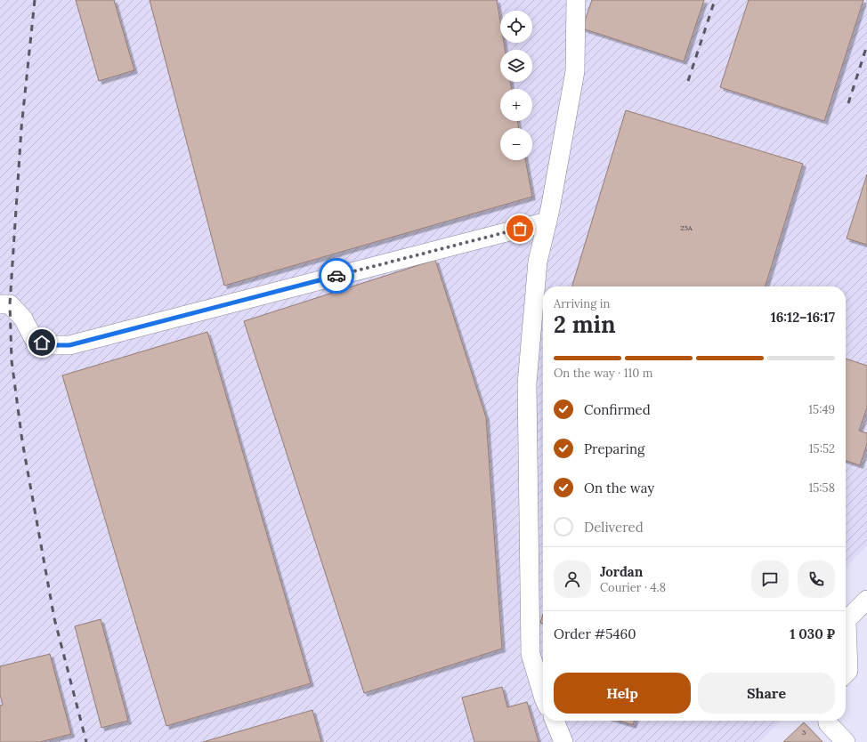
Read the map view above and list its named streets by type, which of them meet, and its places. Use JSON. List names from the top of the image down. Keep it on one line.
{"house_numbers":["25А","3"],"page":{"map_buttons":["+","−"],"heading":["2 min","Arriving in","16:12–16:17"],"panel":["Jordan","Courier · 4.8","Order #5460","1 030 ₽"],"bar":"On the way · 110 m","list":[["Confirmed","15:49"],["Preparing","15:52"],["On the way","15:58"],"Delivered"],"buttons":["Help","Share"]}}
